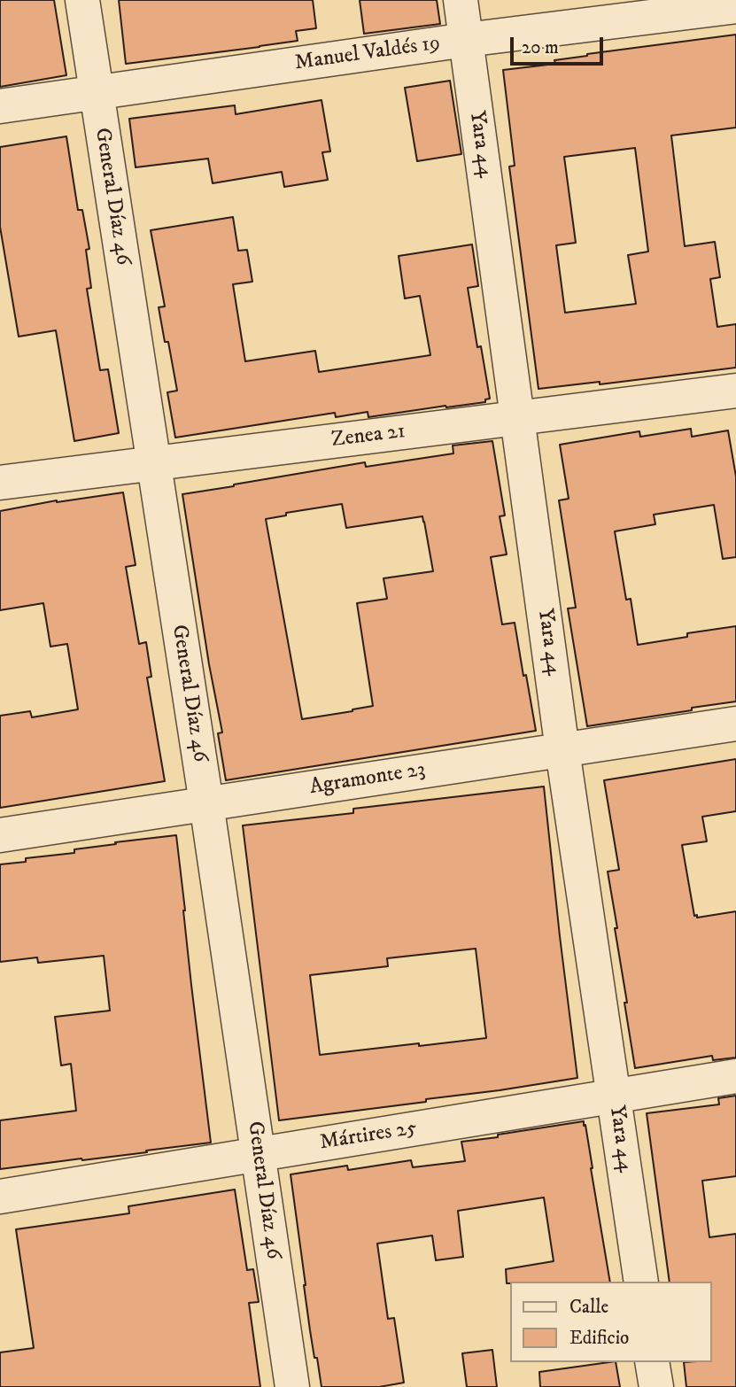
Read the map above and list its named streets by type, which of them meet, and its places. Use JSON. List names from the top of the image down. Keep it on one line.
{"streets":{"street":["Manuel Valdés 19","Yara 44","General Díaz 46","Zenea 21","Agramonte 23","Mártires 25"]},"crossings":[["Manuel Valdés 19","Yara 44"],["Manuel Valdés 19","General Díaz 46"],["Yara 44","Zenea 21"],["Yara 44","Agramonte 23"],["Yara 44","Mártires 25"],["General Díaz 46","Zenea 21"],["General Díaz 46","Agramonte 23"],["General Díaz 46","Mártires 25"]],"legend":["Calle","Edificio"],"scale_bar":"20 m"}
